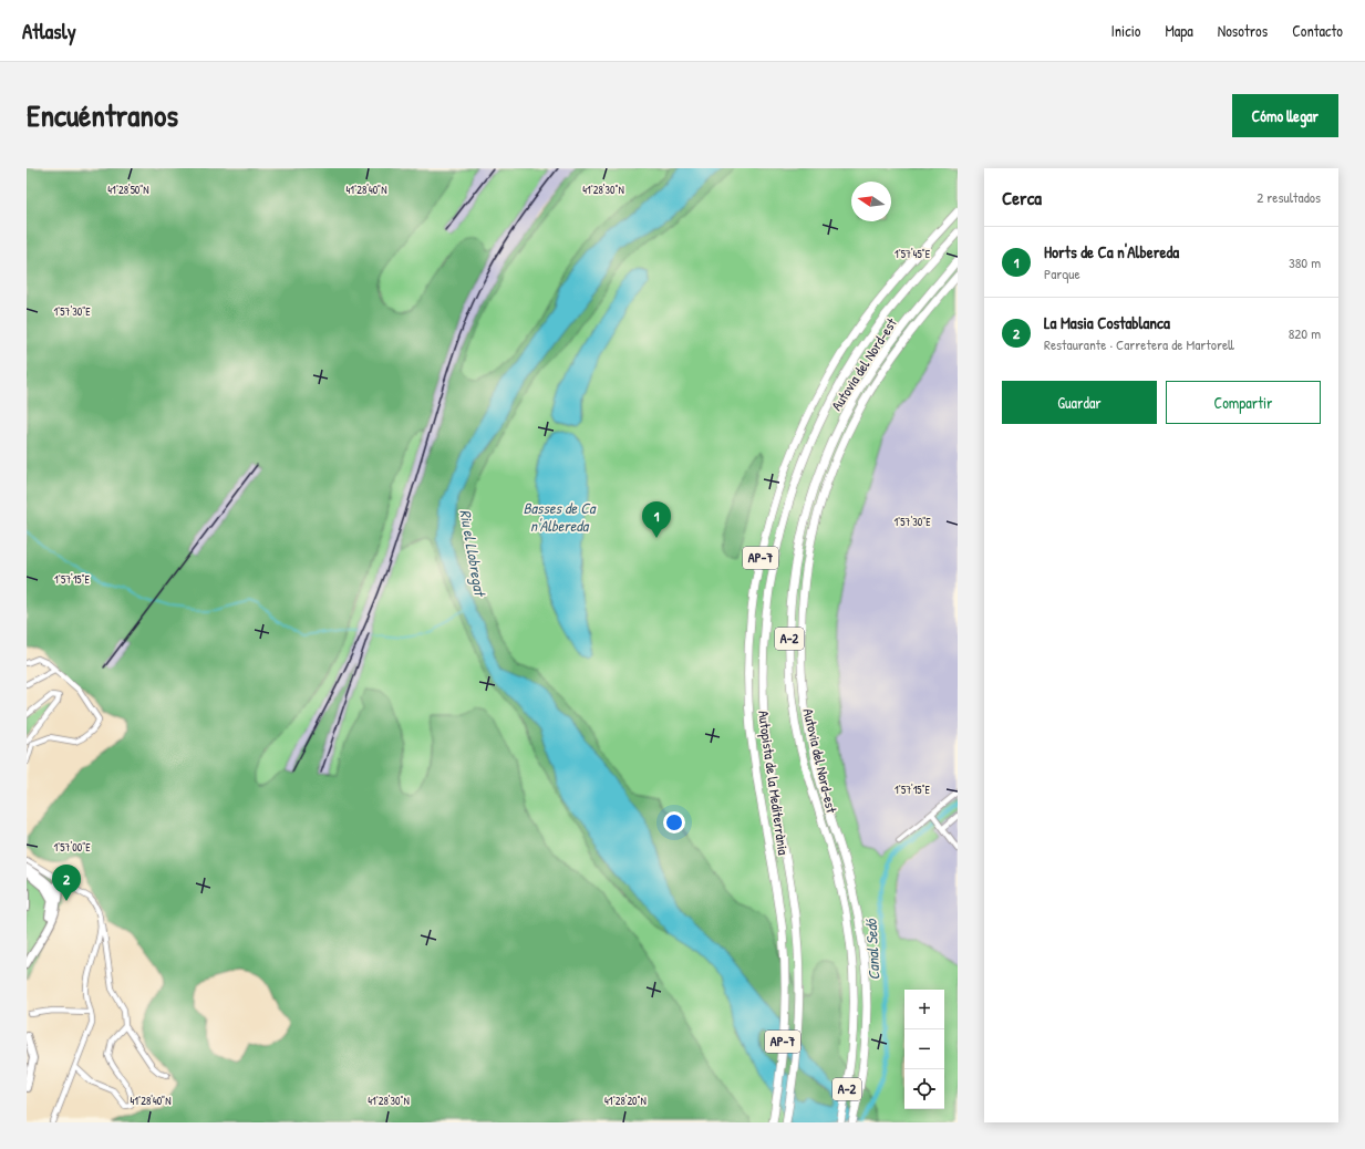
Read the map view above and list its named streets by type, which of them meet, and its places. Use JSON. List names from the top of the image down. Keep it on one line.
{"streets":{"highway":["Autovia del Nord-est","AP-7","A-2","Autopista de la Mediterrània"]},"water":["Basses de Ca n'Albereda","Riu el Llobregat","Canal Sedó"],"north":"left","page":{"header":"Atlasly","nav":["Inicio","Mapa","Nosotros","Contacto"],"title":"Encuéntranos","buttons":["Cómo llegar",["Guardar","Compartir"]],"heading":["Cerca","2 resultados"],"list":[{"mark":"1","name":"Horts de Ca n'Albereda","note":"Parque","value":"380 m"},{"mark":"2","name":"La Masia Costablanca","note":"Restaurante · Carretera de Martorell","value":"820 m"}],"pins":["1","2"],"map_buttons":["+","−"]},"coordinates":["41°28'40\"N","41°28'30\"N","41°28'50\"N","1°57'45\"E","1°57'30\"E","1°57'15\"E","1°57'00\"E","41°28'20\"N"]}
